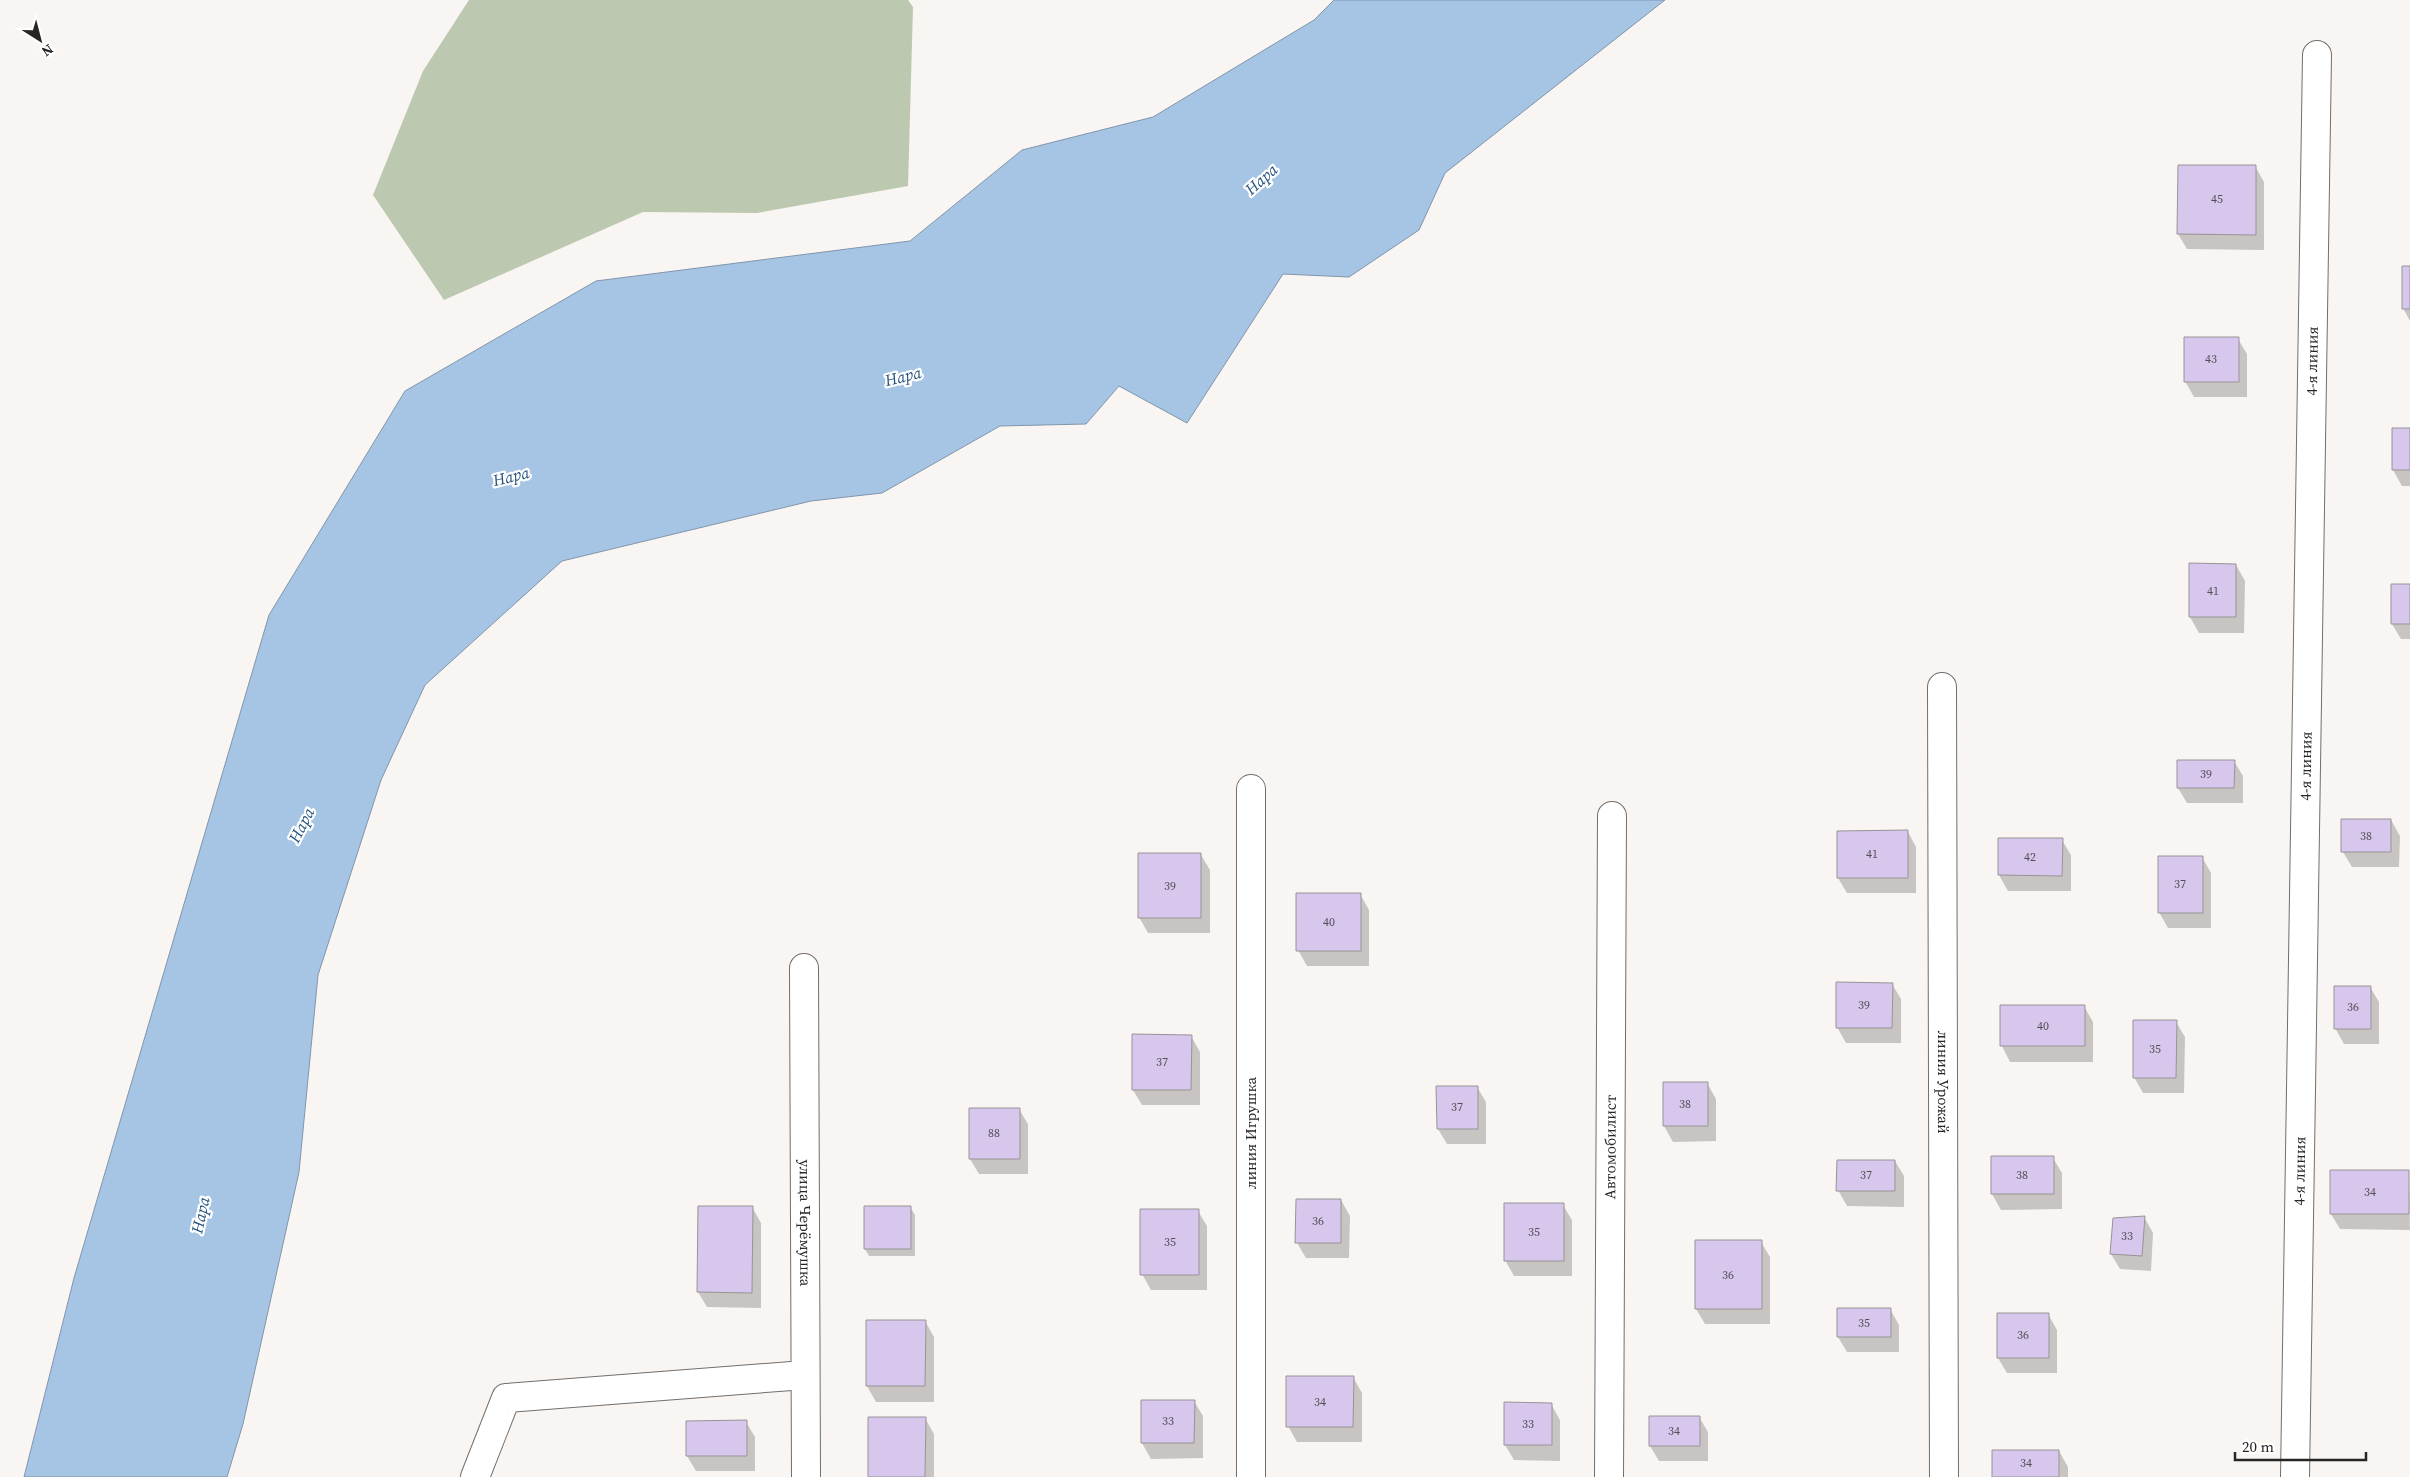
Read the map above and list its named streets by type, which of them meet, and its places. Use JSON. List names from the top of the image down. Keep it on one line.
{"streets":{"street":["4-я линия","линия Урожай","линия Игрушка","Автомобилист","улица Черёмушка"]},"water":["Нара"],"house_numbers":["45","43","41","39","38","41","42","37","39","40","39","36","40","35","37","38","37","88","37","38","34","36","35","33","35","36","35","36","34","33","33","34","34"],"scale_bar":"20 m","north":"bottom right"}
